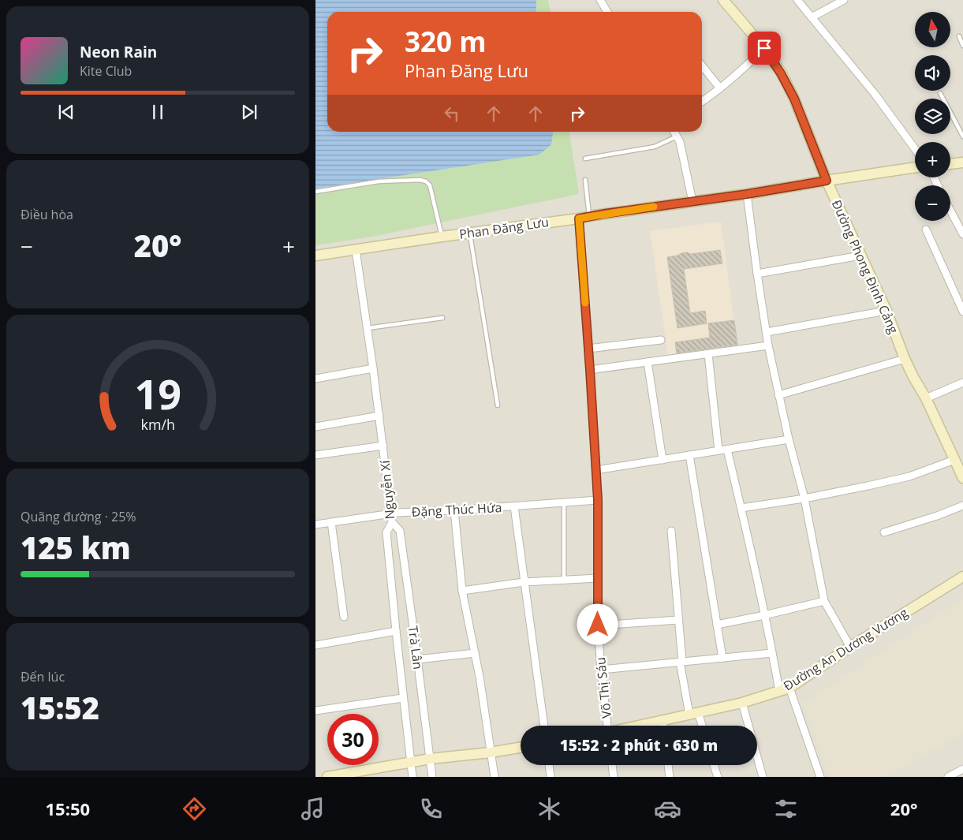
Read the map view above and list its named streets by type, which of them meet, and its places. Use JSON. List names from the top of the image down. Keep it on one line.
{"streets":{"street":["Phan Đăng Lưu","Đường Phong Định Cảng","Nguyễn Xí","Đặng Thúc Hứa","Trà Lân","Đường An Dương Vương","Võ Thị Sáu"]},"crossings":[["Phan Đăng Lưu","Đường Phong Định Cảng"],["Phan Đăng Lưu","Nguyễn Xí"],["Phan Đăng Lưu","Võ Thị Sáu"],["Nguyễn Xí","Đặng Thúc Hứa"],["Nguyễn Xí","Trà Lân"],["Đặng Thúc Hứa","Võ Thị Sáu"]],"north":"top","page":{"map_buttons":["+","−"],"turn":["320 m","Phan Đăng Lưu"],"song":["Neon Rain","Kite Club"],"tile":["Điều hòa",["Quãng đường · 25%","125 km"],["Đến lúc","15:52"]],"heat":["−","20°","+"],"limit":"30","trip":"15:52 · 2 phút · 630 m","tabs":["15:50","20°"],"gauge":["19","km/h"]}}
